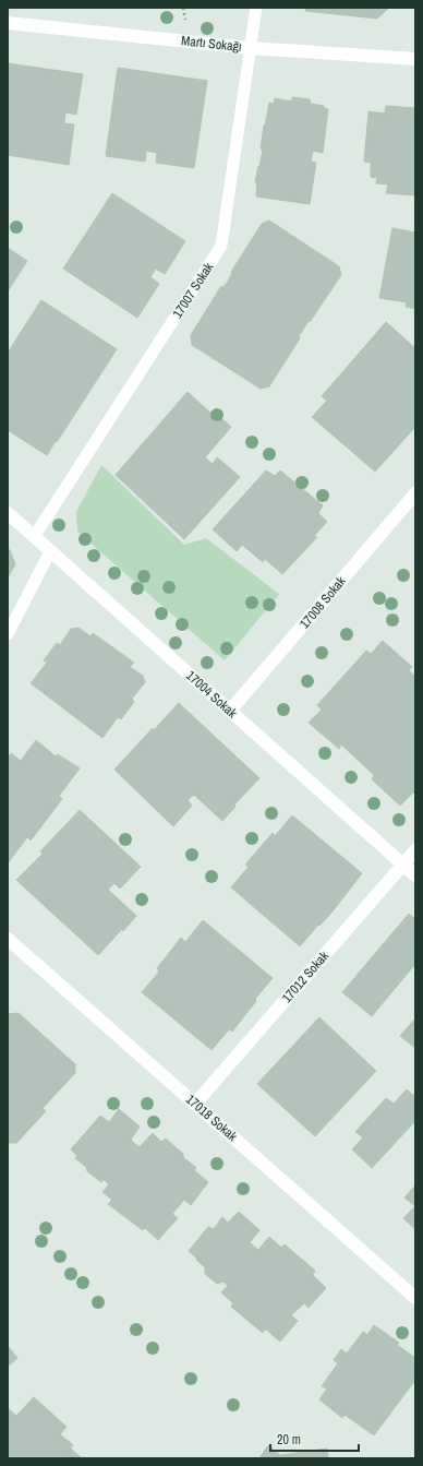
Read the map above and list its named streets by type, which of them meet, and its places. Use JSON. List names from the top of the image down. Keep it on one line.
{"streets":{"street":["Martı Sokağı","17008 Sokak","17004 Sokak","17012 Sokak","17018 Sokak"],"lane":["17007 Sokak"]},"crossings":[["Martı Sokağı","17007 Sokak"],["17007 Sokak","17004 Sokak"],["17008 Sokak","17004 Sokak"],["17004 Sokak","17012 Sokak"],["17012 Sokak","17018 Sokak"]],"scale_bar":"20 m"}
